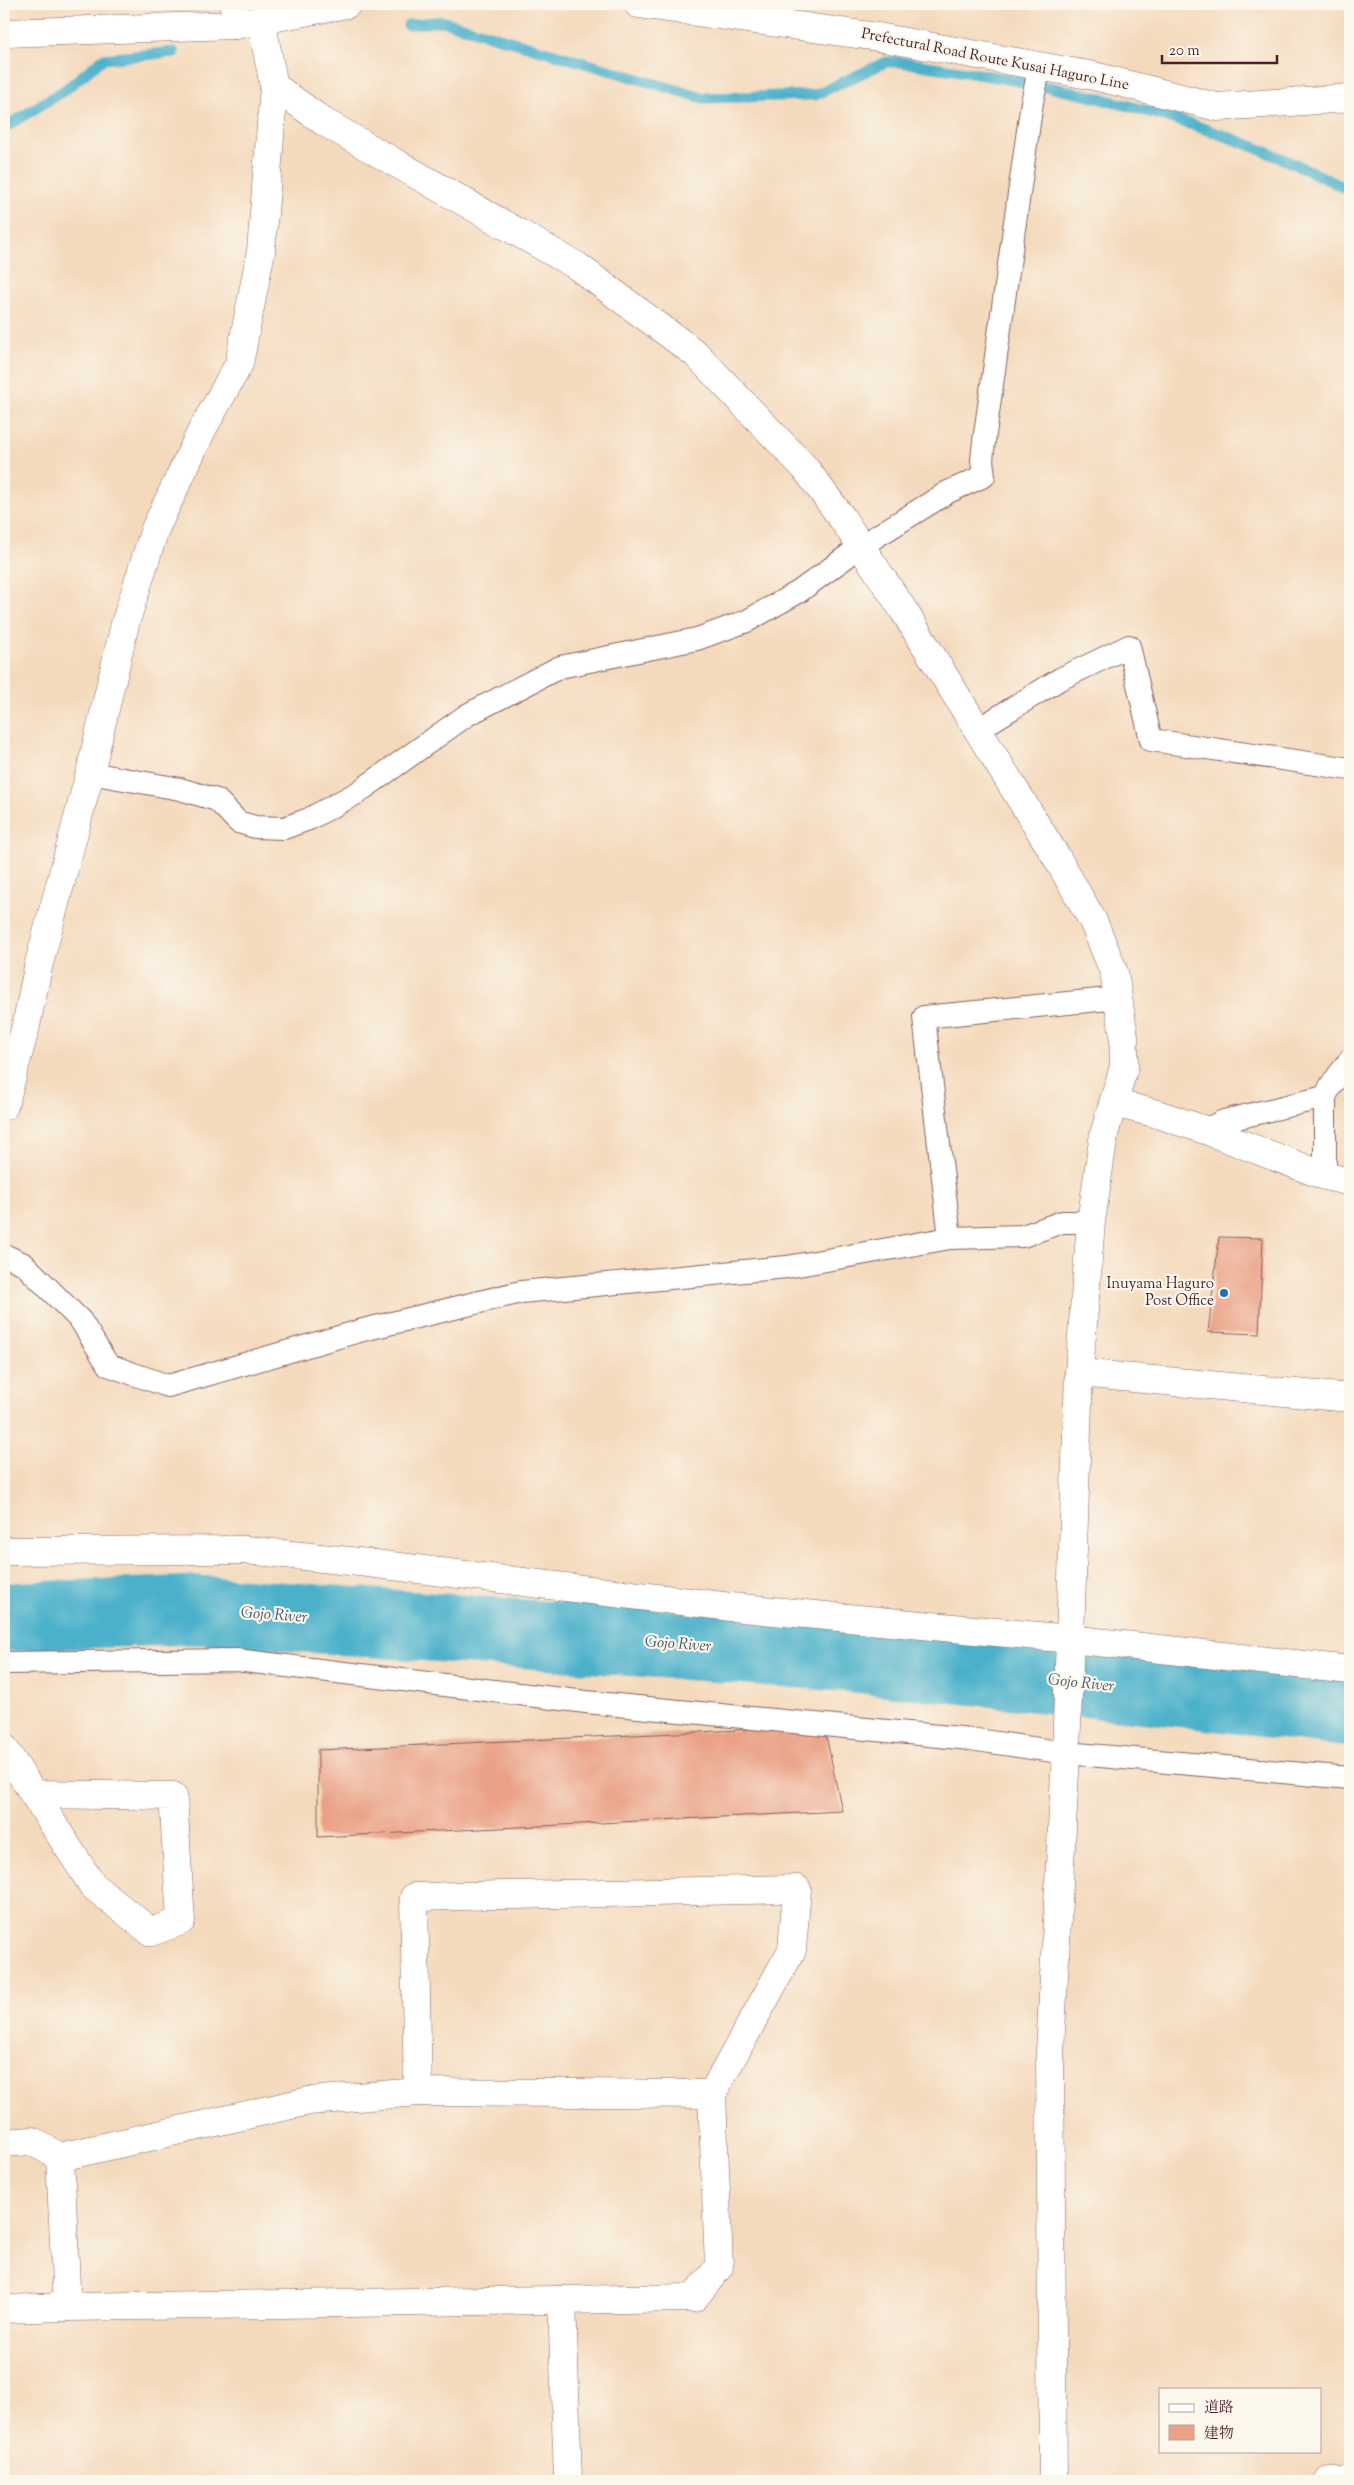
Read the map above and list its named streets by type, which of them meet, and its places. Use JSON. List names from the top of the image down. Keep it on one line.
{"streets":{"street":["Prefectural Road Route Kusai Haguro Line"]},"water":["Gojo River"],"places":["Inuyama Haguro Post Office"],"legend":["道路","建物"],"scale_bar":"20 m"}
